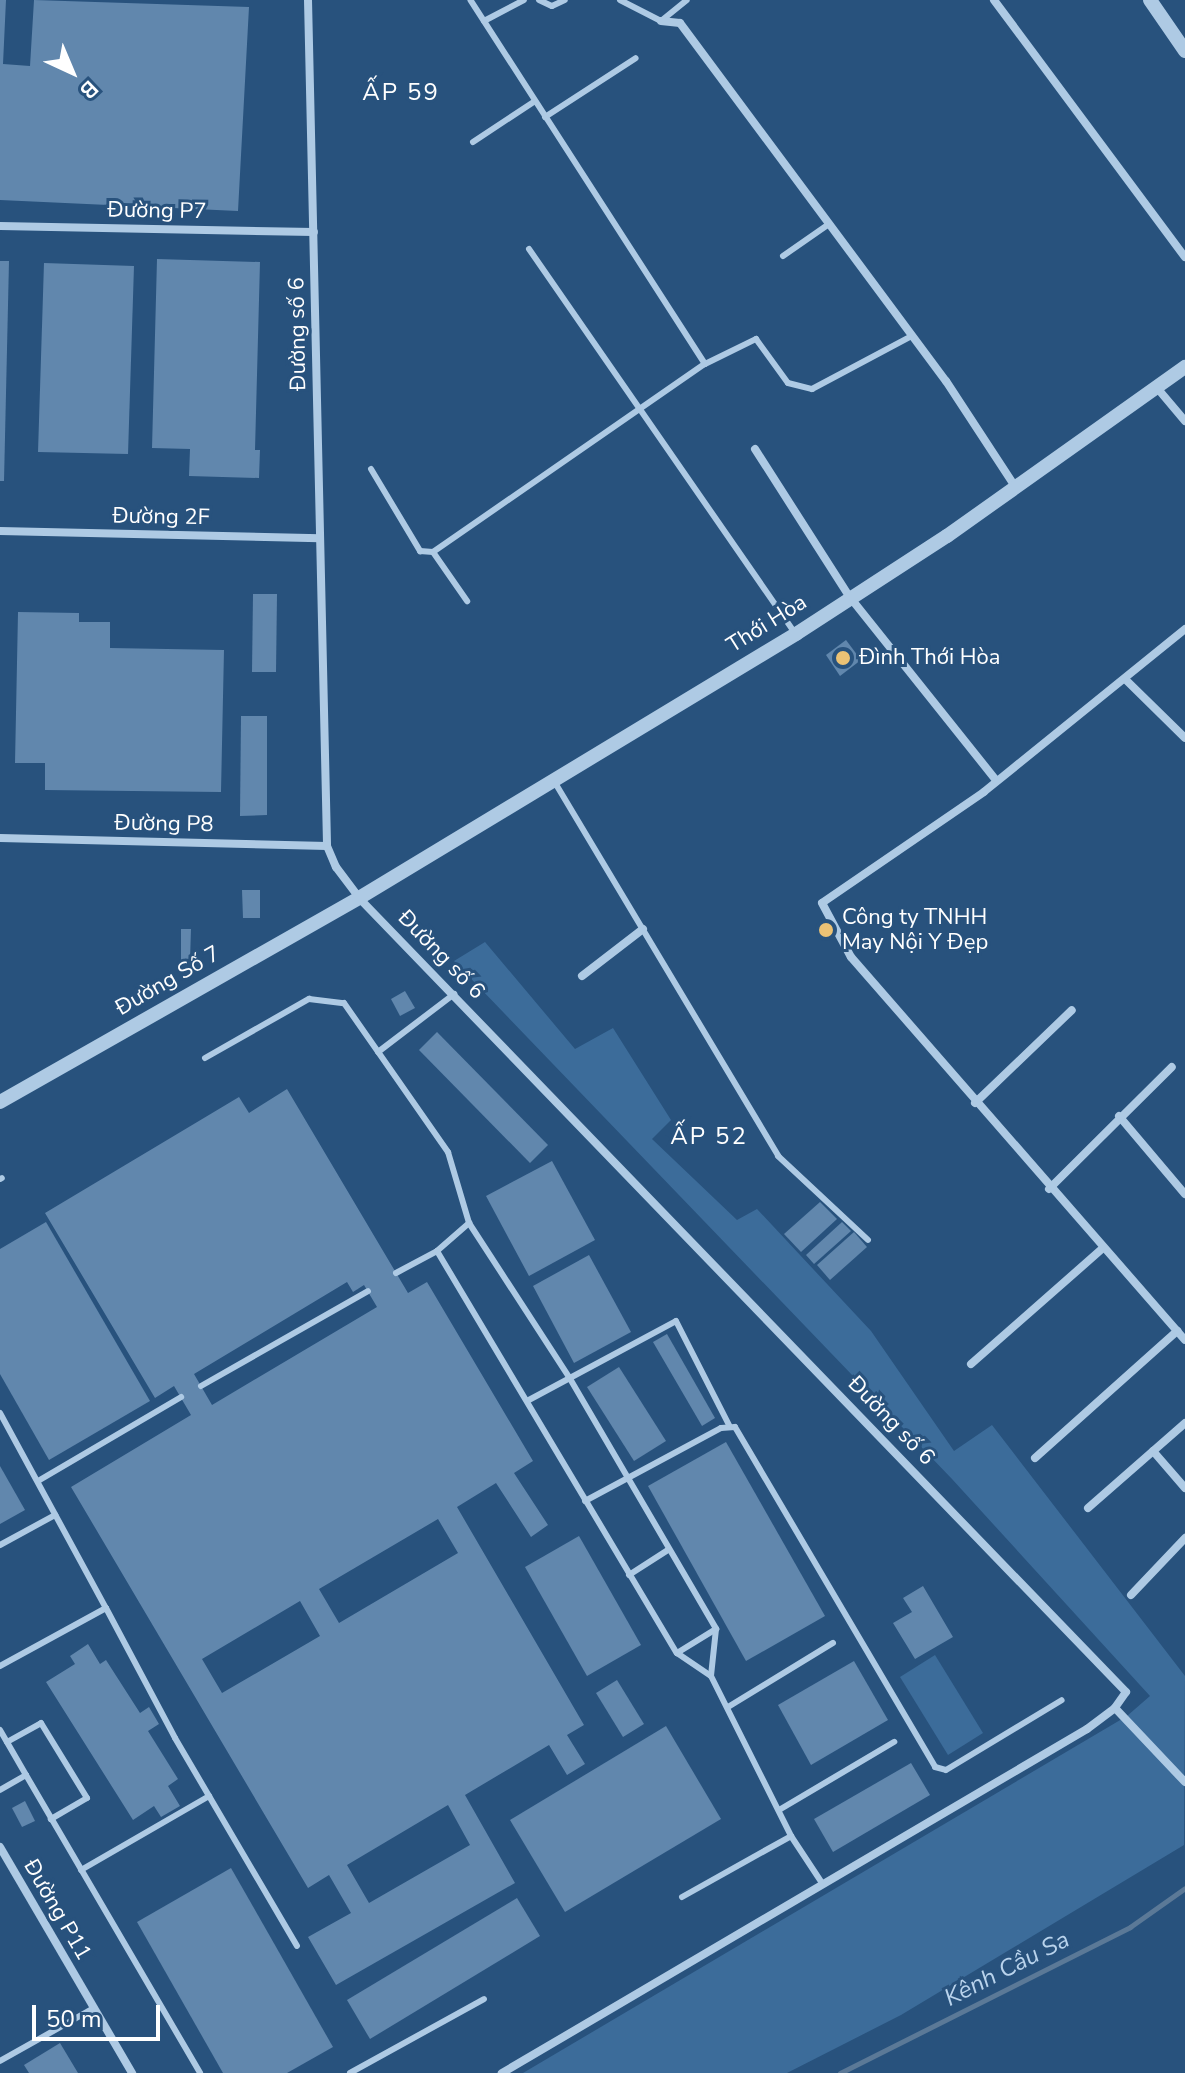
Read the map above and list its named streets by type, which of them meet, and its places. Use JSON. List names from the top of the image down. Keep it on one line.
{"streets":{"street":["Đường P7","Đường số 6","Đường 2F","Thới Hòa","Đường P8","Đường Số 7","Đường P11"]},"crossings":[["Đường P7","Đường số 6"],["Đường số 6","Đường 2F"],["Đường số 6","Thới Hòa"],["Đường số 6","Đường P8"],["Đường số 6","Đường Số 7"],["Thới Hòa","Đường Số 7"]],"districts":["ẤP 59","ẤP 52"],"water":["Kênh Cầu Sa"],"places":["Đình Thới Hòa","Công ty TNHH May Nội Y Đẹp"],"scale_bar":"50 m","north":"bottom right"}
